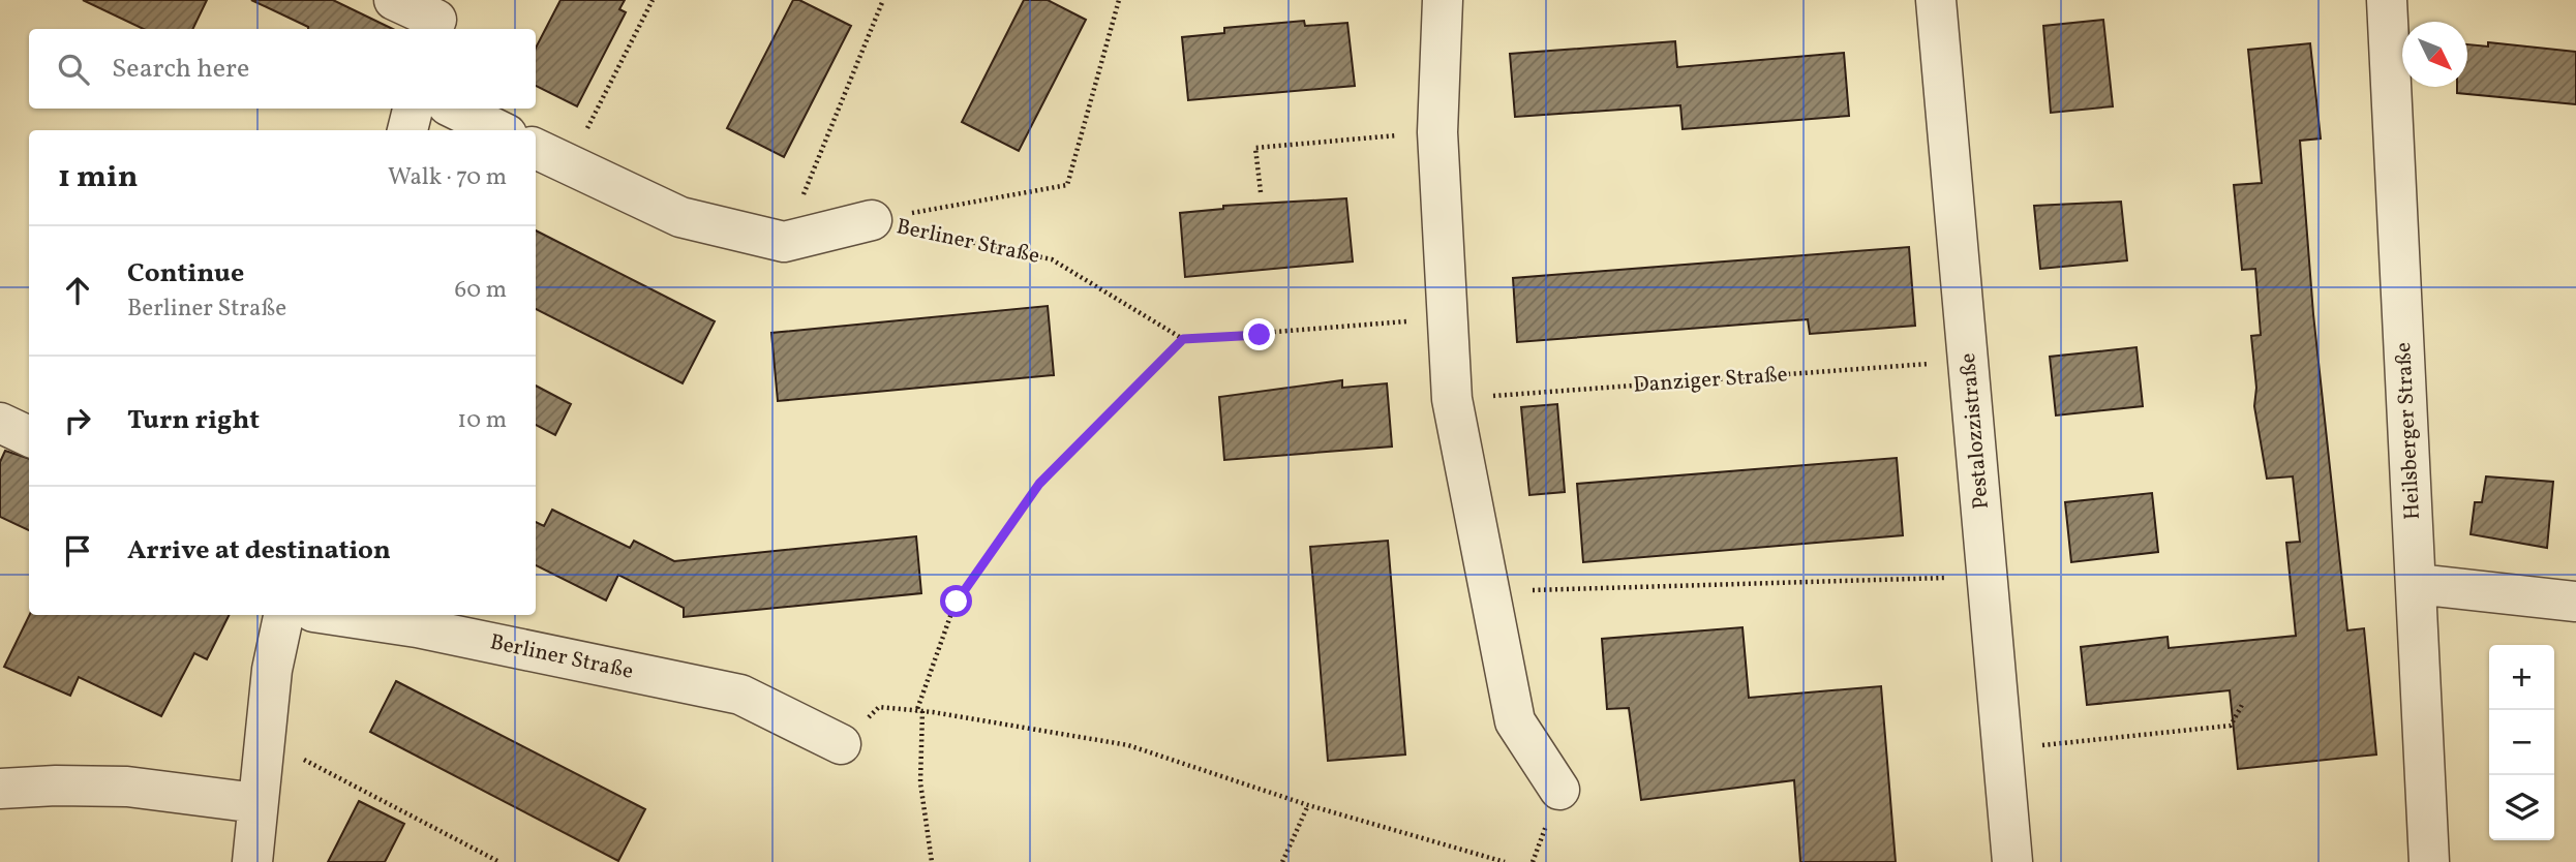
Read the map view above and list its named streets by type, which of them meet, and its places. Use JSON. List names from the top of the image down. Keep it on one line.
{"streets":{"street":["Berliner Straße","Pestalozzistraße","Heilsberger Straße"],"path":["Danziger Straße"]},"crossings":[["Danziger Straße","Pestalozzistraße"]],"north":"bottom right","page":{"search":"Search here","heading":["1 min","Walk · 70 m"],"list":[["Continue","Berliner Straße","60 m"],["Turn right","10 m"],"Arrive at destination"],"map_buttons":["+","−"]}}
